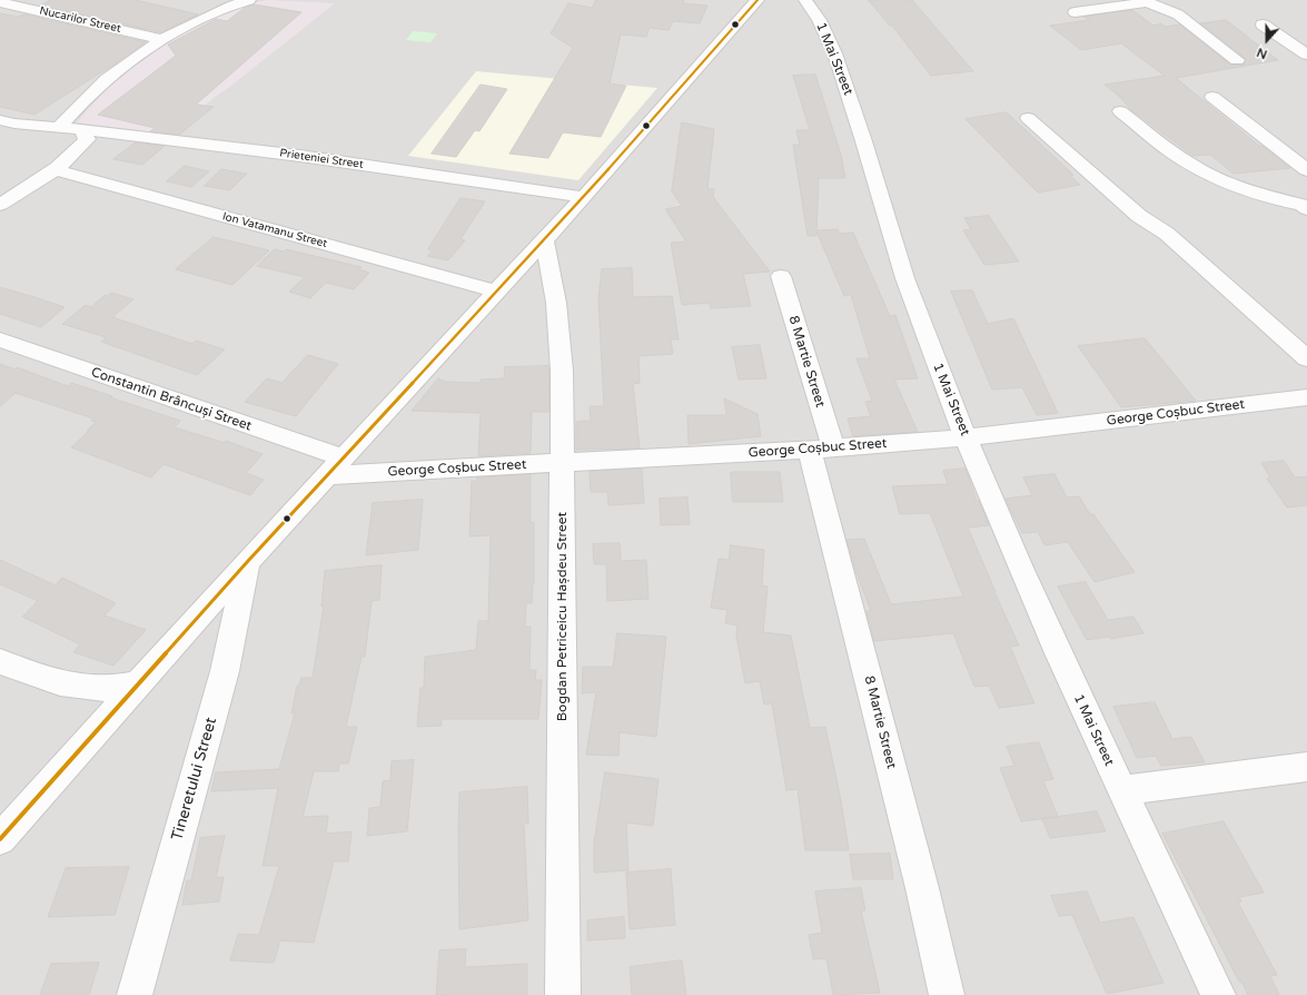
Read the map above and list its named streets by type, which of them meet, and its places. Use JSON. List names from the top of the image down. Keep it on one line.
{"streets":{"street":["Nucarilor Street","1 Mai Street","Prieteniei Street","Ion Vatamanu Street","8 Martie Street","Constantin Brâncuși Street","George Coșbuc Street","Bogdan Petriceicu Hașdeu Street","Tineretului Street"]},"crossings":[["1 Mai Street","George Coșbuc Street"],["8 Martie Street","George Coșbuc Street"],["George Coșbuc Street","Bogdan Petriceicu Hașdeu Street"]],"north":"bottom"}
